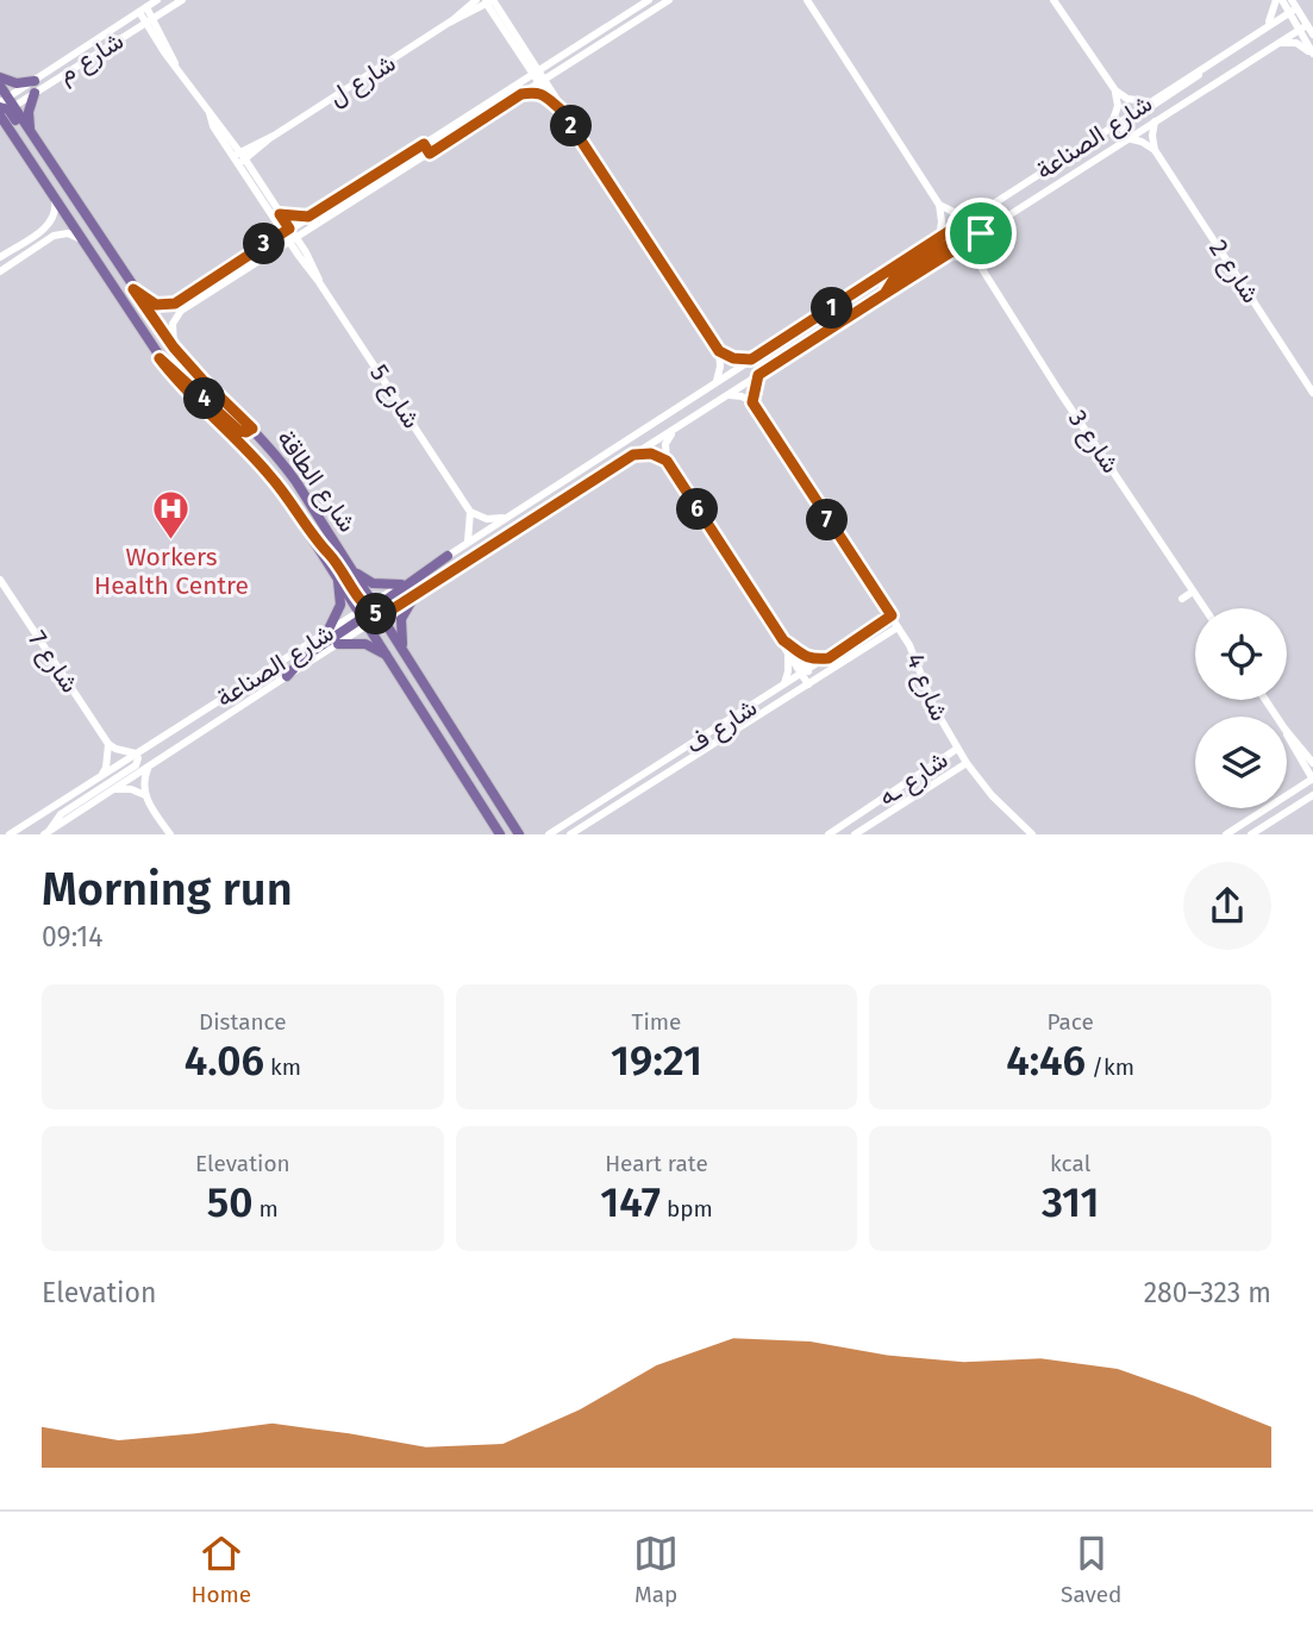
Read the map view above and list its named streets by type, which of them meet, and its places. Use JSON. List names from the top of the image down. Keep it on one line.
{"streets":{"main road":["شارع الطاقة"],"street":["شارع م","شارع ل","شارع الصناعة","شارع 2","شارع 5","شارع 3","شارع 7","شارع 4","شارع ف","شارع ـه"]},"crossings":[["شارع م","شارع 5"],["شارع م","شارع الطاقة"],["شارع ل","شارع 5"],["شارع الصناعة","شارع الطاقة"],["شارع 4","شارع ف"],["شارع 4","شارع ـه"]],"places":{"hospital":["Workers Health Centre"]},"page":{"pins":["2","3","1","4","6","7","5"],"heading":["Morning run","09:14"],"stats":[["Distance","4.06 km"],["Time","19:21"],["Pace","4:46 /km"],["Elevation","50 m"],["Heart rate","147 bpm"],["kcal","311"]],"chart":["Elevation","280–323 m"],"tabs":["Home","Map","Saved"]}}
